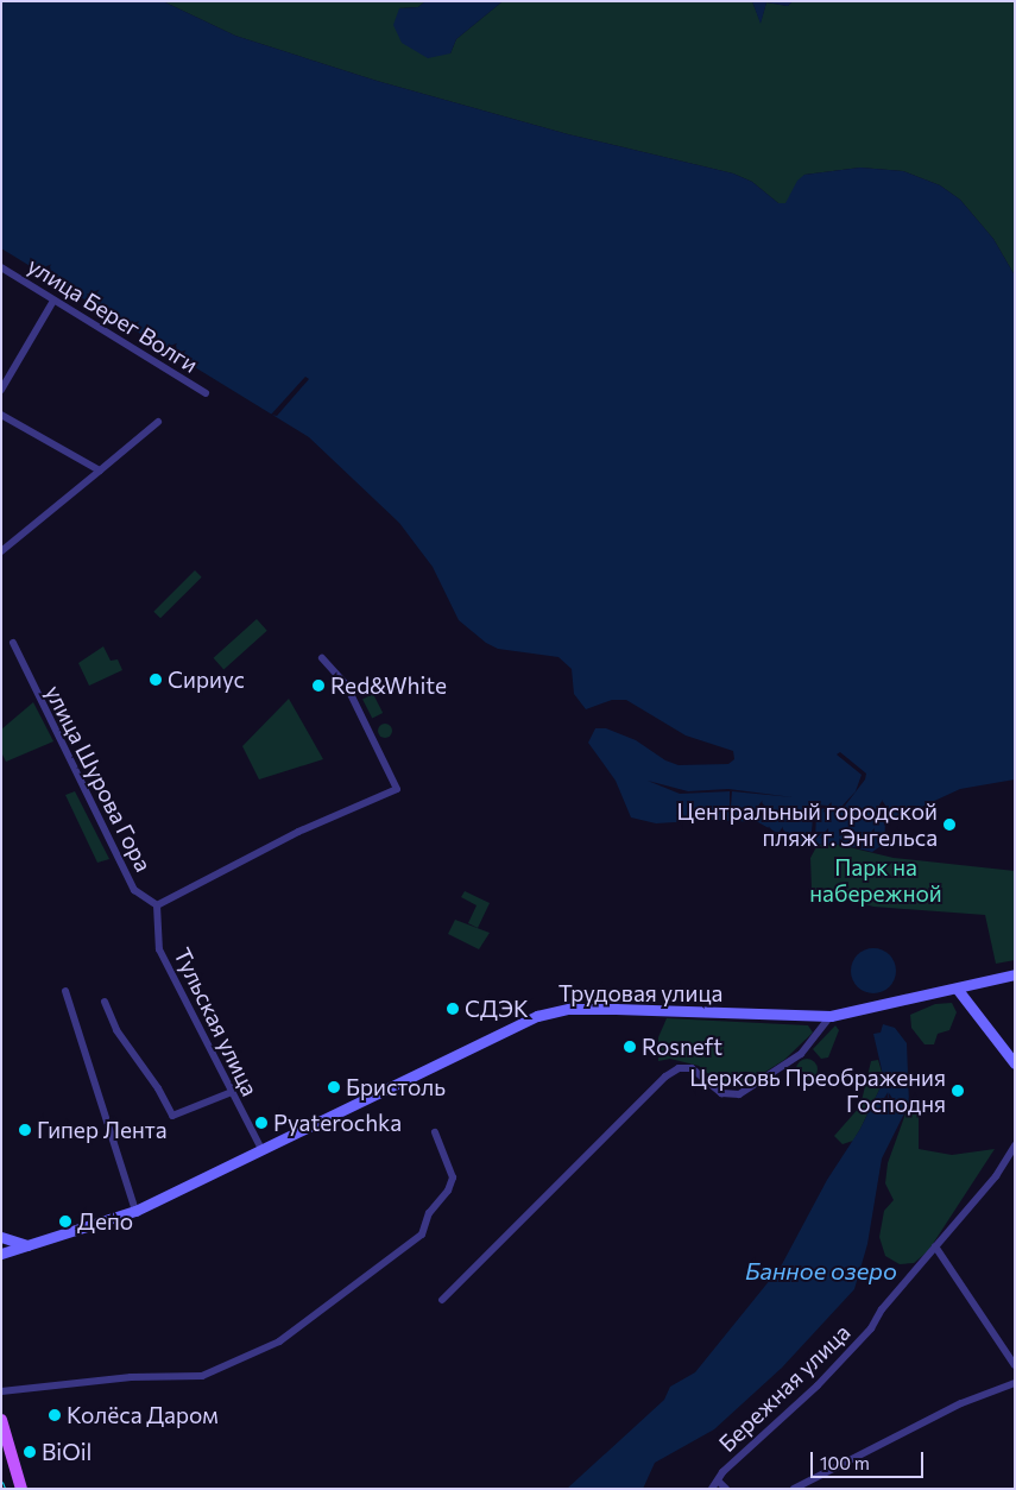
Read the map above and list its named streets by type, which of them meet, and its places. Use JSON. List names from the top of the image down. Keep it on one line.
{"streets":{"main road":["Трудовая улица"],"street":["улица Берег Волги","улица Шурова Гора","Тульская улица","Бережная улица"]},"crossings":[["улица Шурова Гора","Тульская улица"],["Трудовая улица","Тульская улица"]],"water":["Банное озеро"],"parks":["Парк на набережной"],"places":["Сириус","Red&White","Центральный городской пляж г. Энгельса","СДЭК","Rosneft","Бристоль","Церковь Преображения Господня","Pyaterochka","Гипер Лента","Депо","Колёса Даром","BiOil"],"scale_bar":"100 m"}
